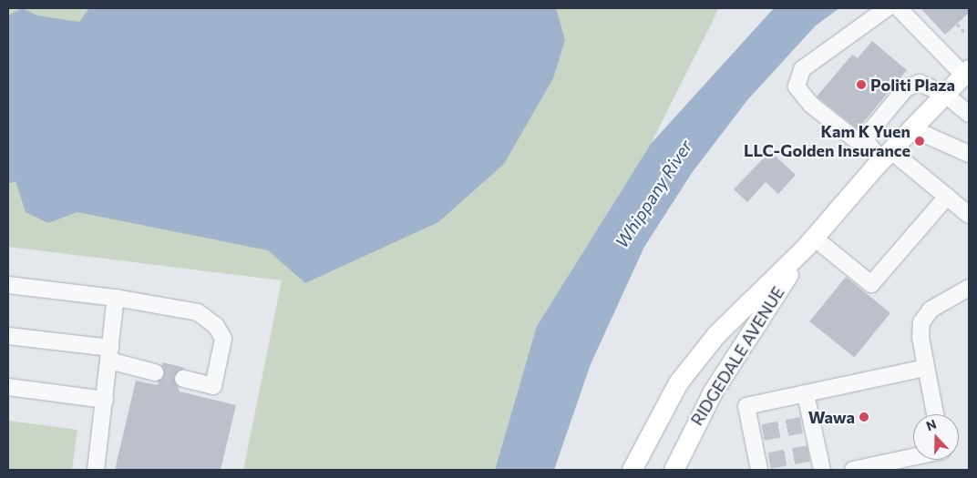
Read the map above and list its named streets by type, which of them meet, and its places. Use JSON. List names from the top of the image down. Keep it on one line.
{"streets":{"main road":["RIDGEDALE AVENUE"]},"water":["Whippany River"],"places":["Politi Plaza","Kam K Yuen LLC-Golden Insurance","Wawa"],"north":"top"}
